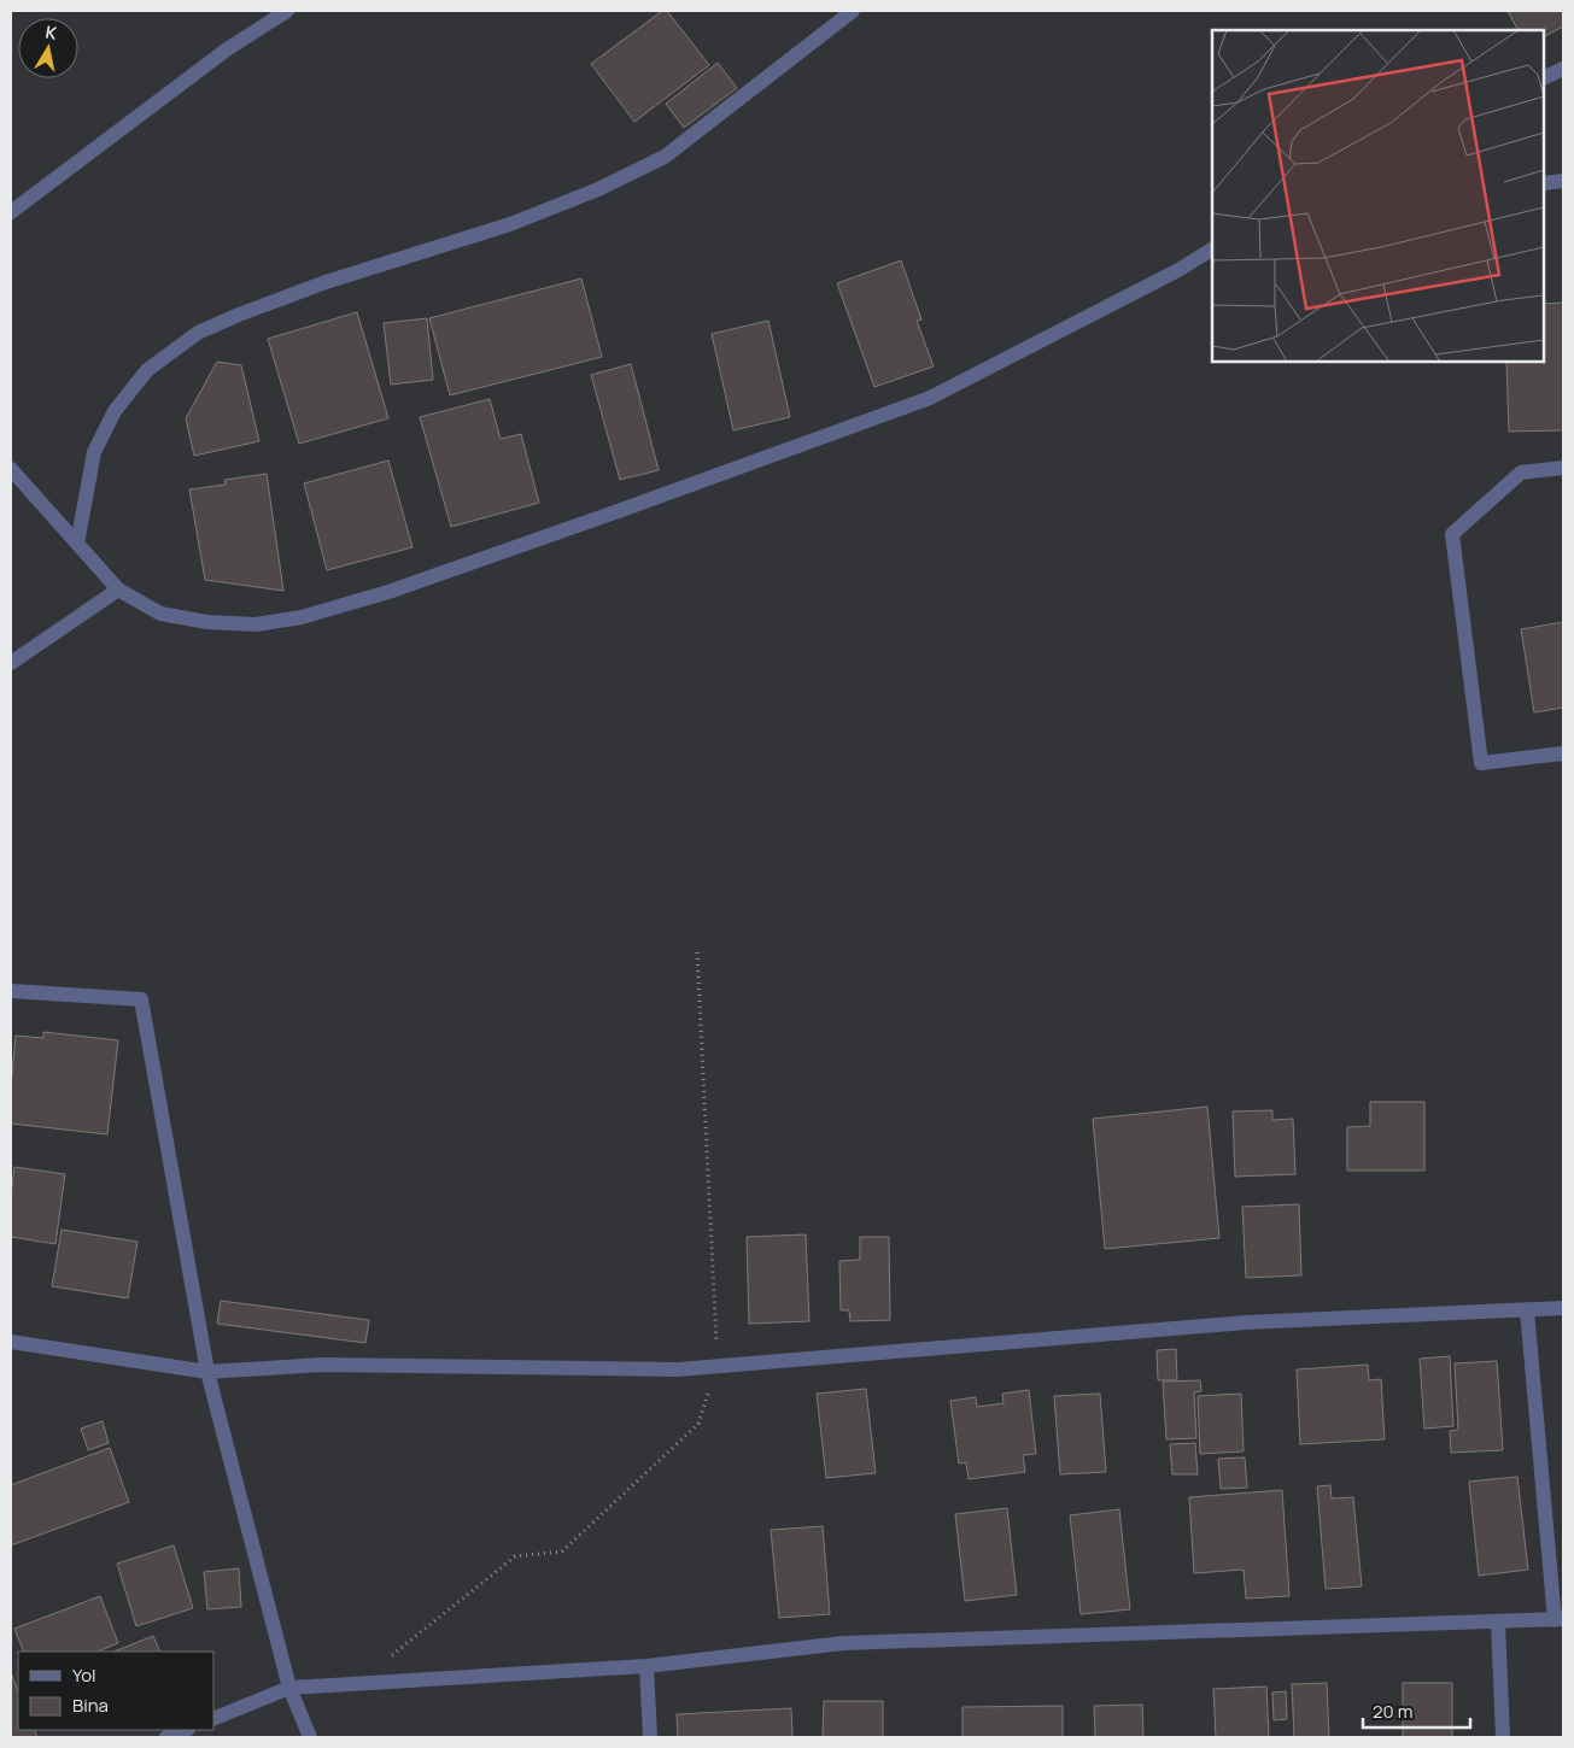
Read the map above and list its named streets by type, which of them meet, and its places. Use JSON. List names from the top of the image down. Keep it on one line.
{"legend":["Yol","Bina"],"scale_bar":"20 m","north":"top"}
